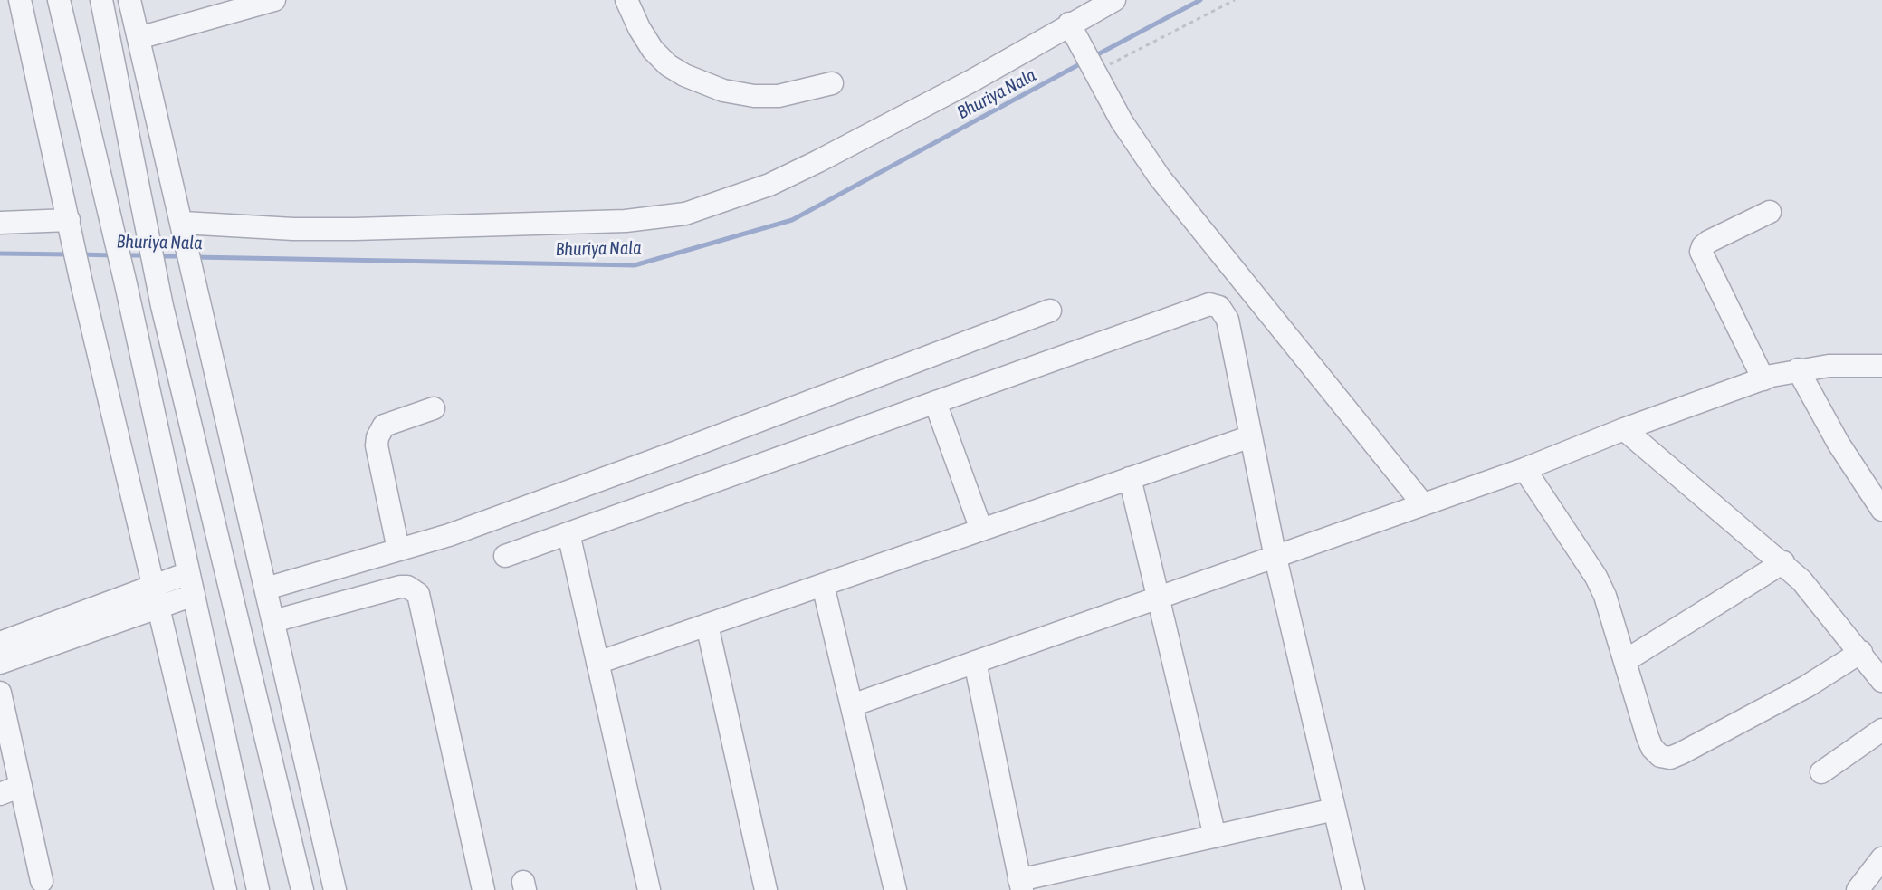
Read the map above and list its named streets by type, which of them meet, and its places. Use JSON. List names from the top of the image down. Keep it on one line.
{"water":["Bhuriya Nala"]}
